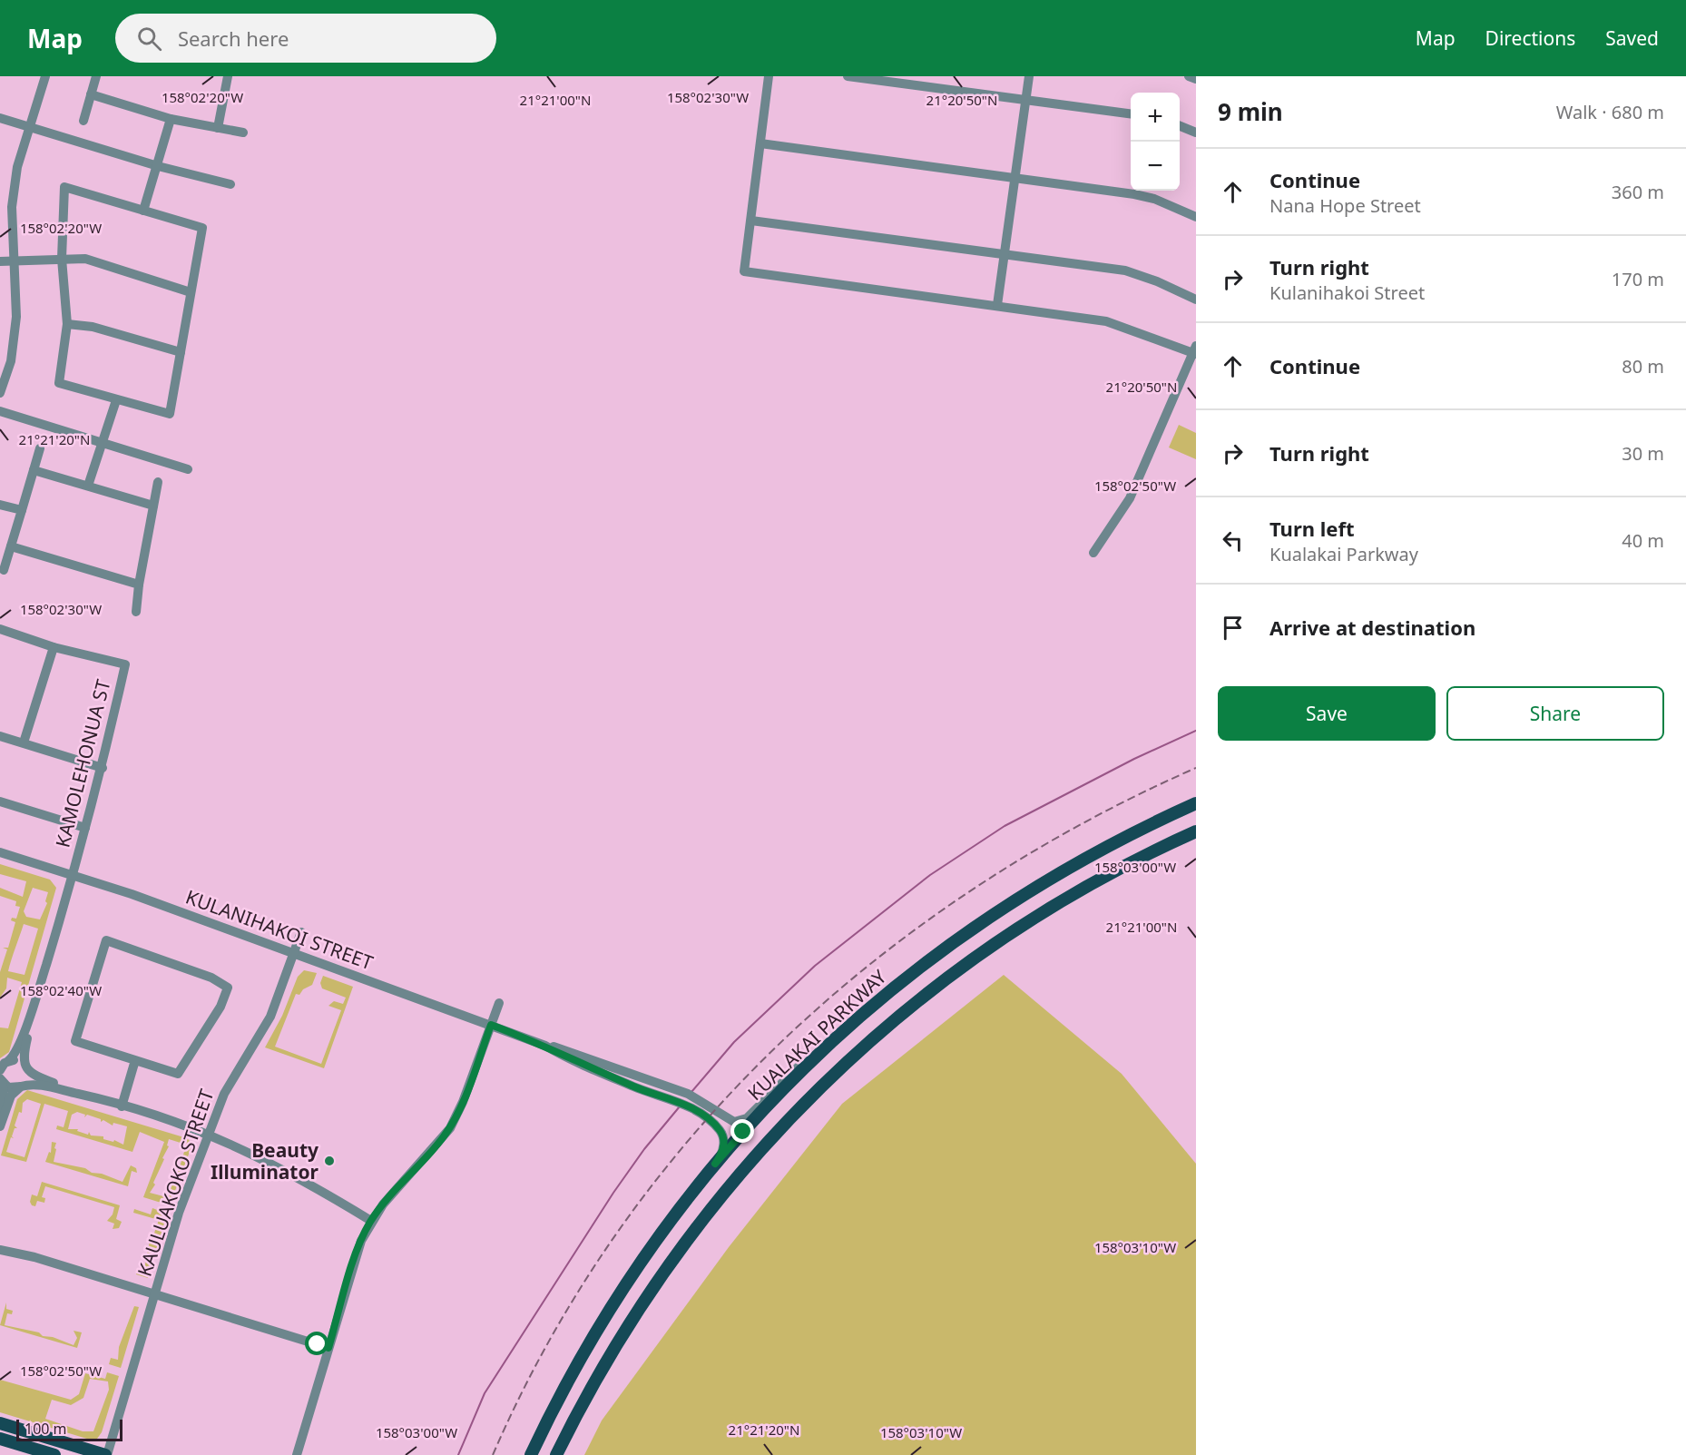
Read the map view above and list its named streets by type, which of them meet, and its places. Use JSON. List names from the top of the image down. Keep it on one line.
{"streets":{"main road":["KUALAKAI PARKWAY"],"street":["KAMOLEHONUA ST","KULANIHAKOI STREET","KAULUAKOKO STREET"]},"crossings":[["KAMOLEHONUA ST","KULANIHAKOI STREET"],["KULANIHAKOI STREET","KUALAKAI PARKWAY"],["KULANIHAKOI STREET","KAULUAKOKO STREET"]],"places":["Beauty Illuminator"],"scale_bar":"100 m","page":{"header":"Map","search":"Search here","nav":["Map","Directions","Saved"],"heading":["9 min","Walk · 680 m"],"map_buttons":["+","−"],"list":[["Continue","Nana Hope Street","360 m"],["Turn right","Kulanihakoi Street","170 m"],["Continue","80 m"],["Turn right","30 m"],["Turn left","Kualakai Parkway","40 m"],"Arrive at destination"],"buttons":["Save","Share"],"scale":"100 m"},"coordinates":["158°02'20\"W","158°02'30\"W","21°21'00\"N","21°20'50\"N","21°21'20\"N","158°02'50\"W","158°03'00\"W","158°02'40\"W","158°03'10\"W"]}
